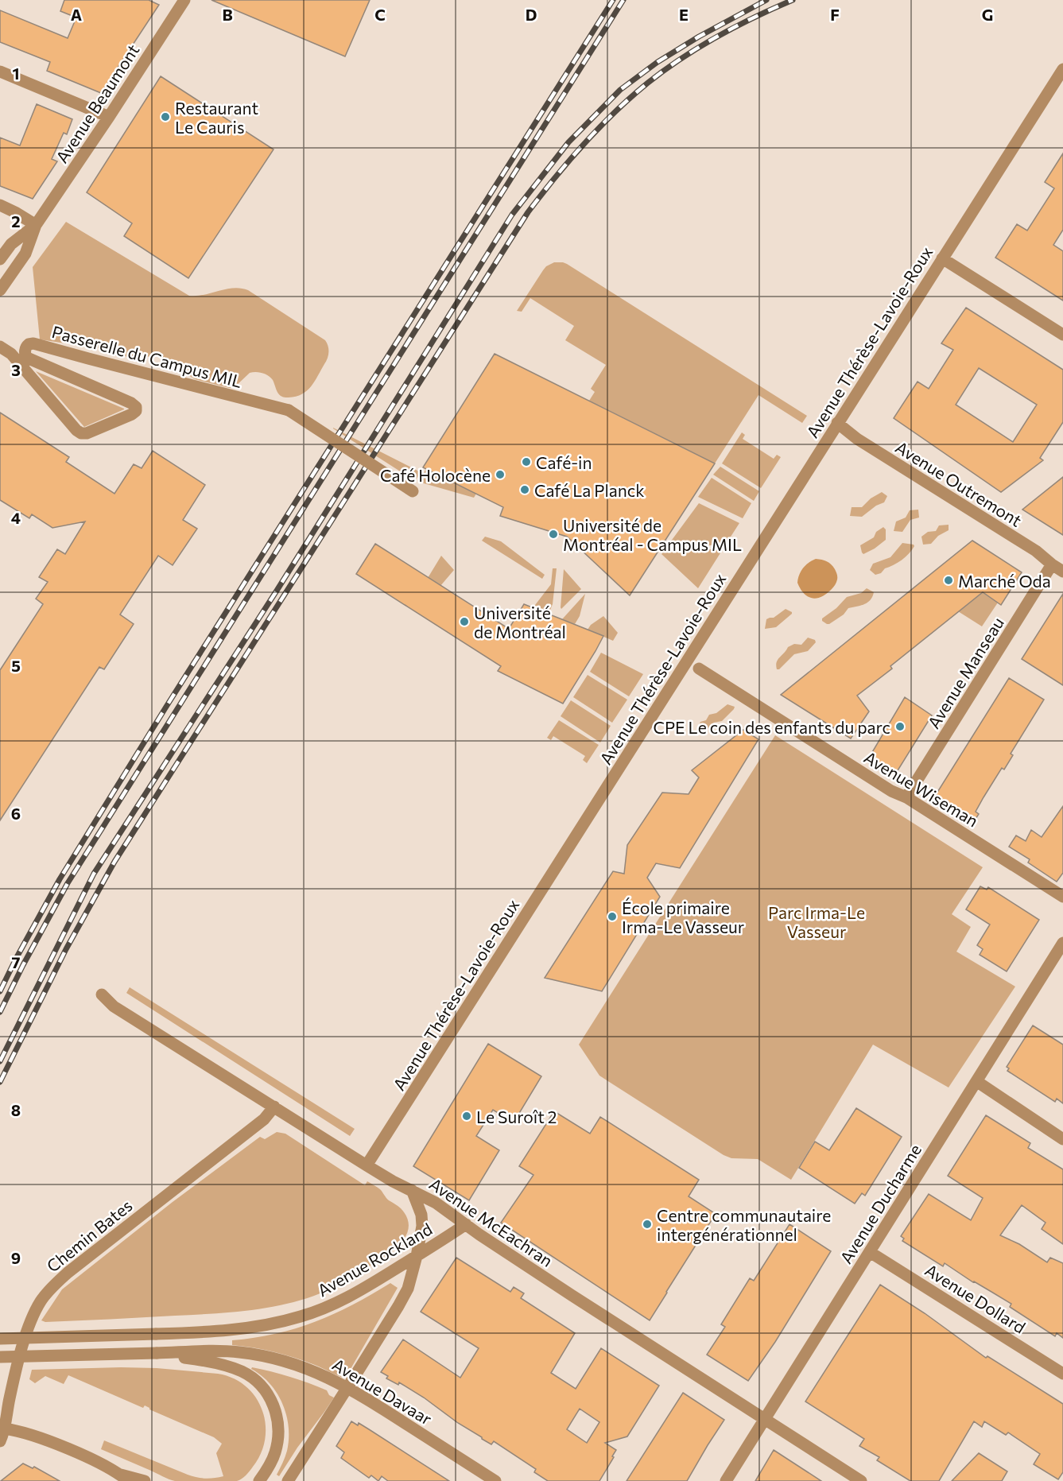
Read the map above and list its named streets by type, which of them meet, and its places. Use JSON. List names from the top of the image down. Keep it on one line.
{"streets":{"street":["Avenue Beaumont","Avenue Thérèse-Lavoie-Roux","Passerelle du Campus MIL","Avenue Outremont","Avenue Manseau","Avenue Wiseman","Avenue Ducharme","Avenue McEachran","Chemin Bates","Avenue Rockland","Avenue Dollard","Avenue Davaar"]},"crossings":[["Avenue Thérèse-Lavoie-Roux","Avenue Outremont"],["Avenue Thérèse-Lavoie-Roux","Avenue McEachran"],["Avenue Outremont","Avenue Manseau"],["Avenue Manseau","Avenue Wiseman"],["Avenue Ducharme","Avenue McEachran"],["Avenue Ducharme","Avenue Dollard"],["Avenue McEachran","Chemin Bates"],["Avenue McEachran","Avenue Rockland"]],"parks":["Parc Irma-Le Vasseur"],"places":["Restaurant Le Cauris","Café-in","Café Holocène","Café La Planck","Université de Montréal - Campus MIL","Marché Oda","Université de Montréal","CPE Le coin des enfants du parc","École primaire Irma-Le Vasseur","Le Suroît 2","Centre communautaire intergénérationnel"],"grid":{"columns":["A","B","C","D","E","F","G"],"rows":["1","2","3","4","5","6","7","8","9"]}}
